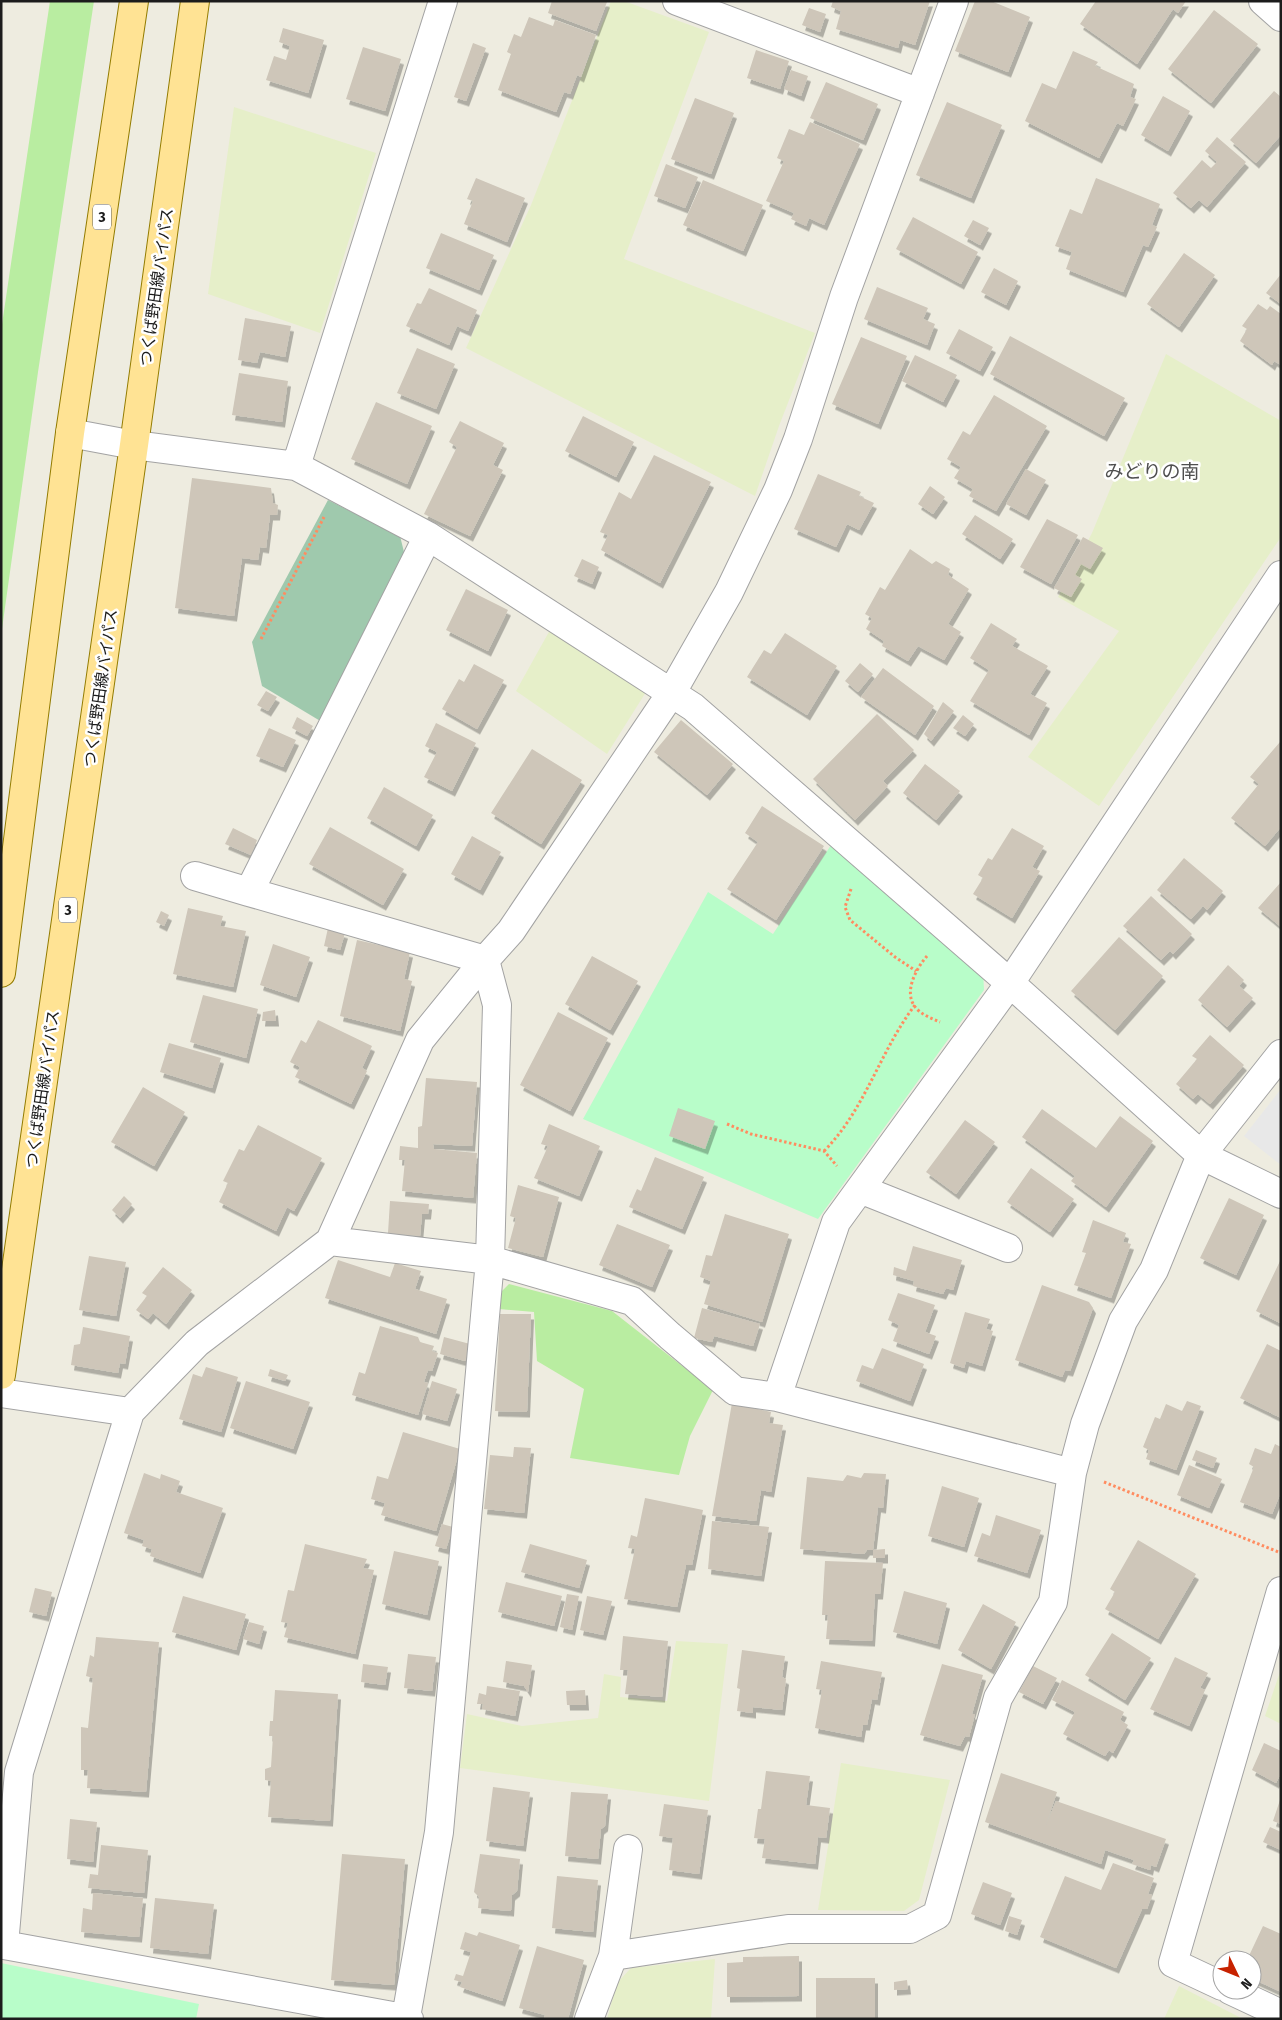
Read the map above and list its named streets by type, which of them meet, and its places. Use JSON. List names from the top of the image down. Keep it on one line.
{"streets":{"main road":["3","つくば野田線バイパス"]},"districts":["みどりの南"],"north":"bottom right"}
